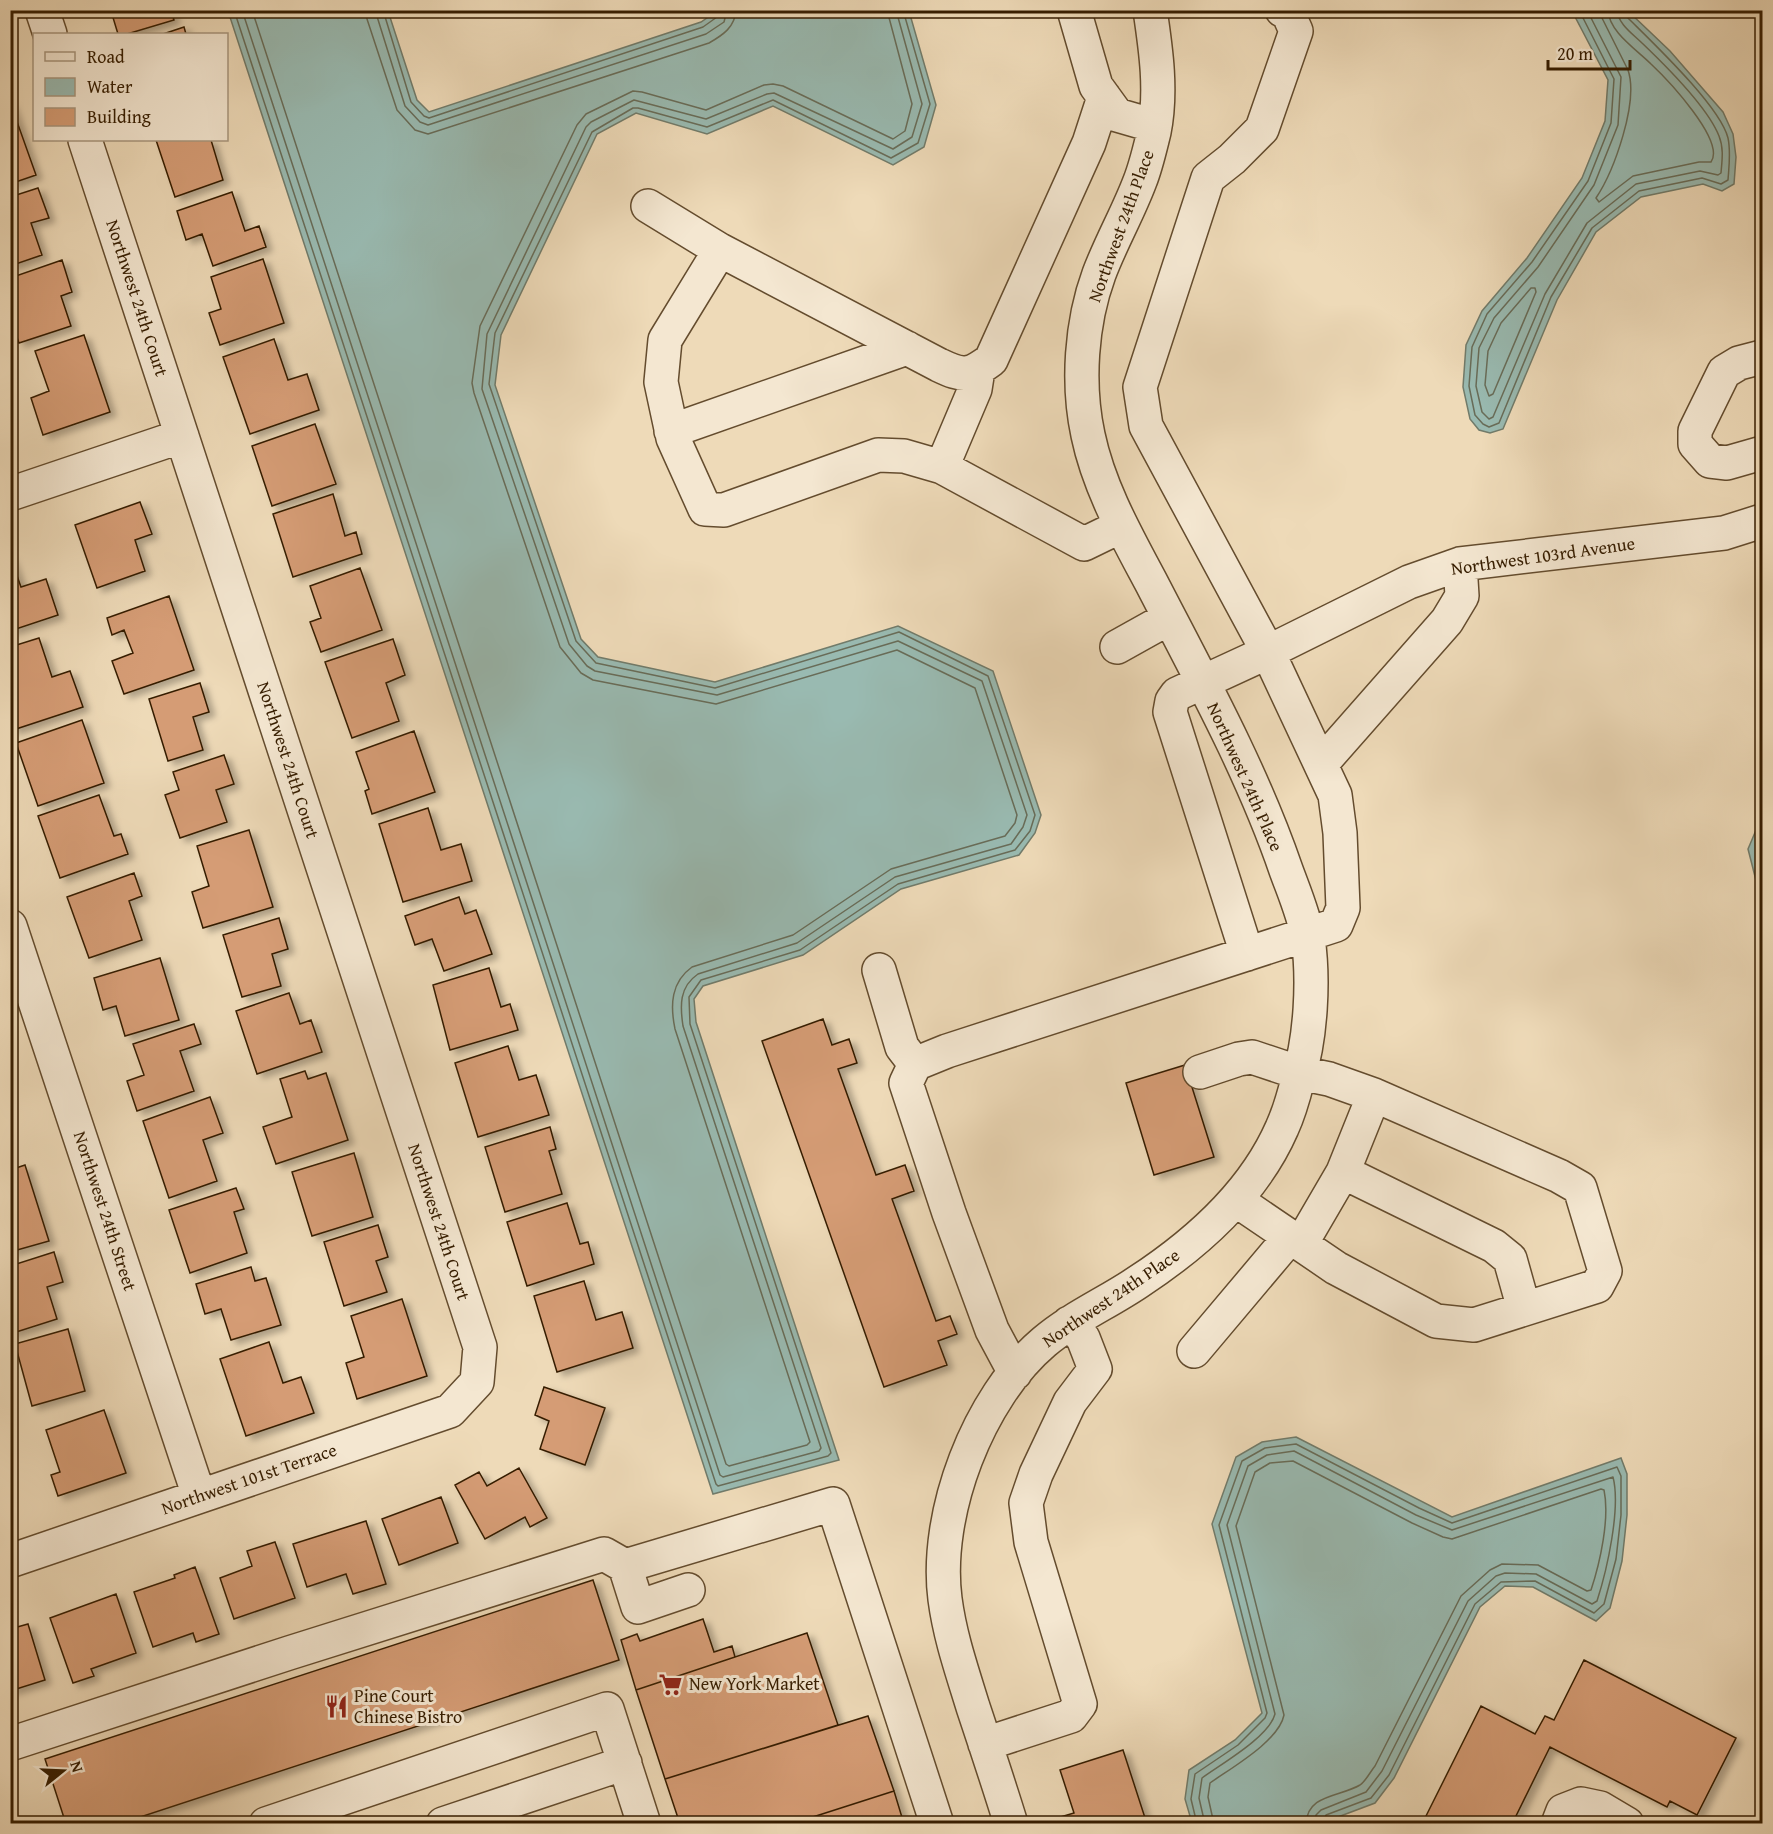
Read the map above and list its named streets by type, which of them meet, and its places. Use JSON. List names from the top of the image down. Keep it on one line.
{"streets":{"street":["Northwest 24th Place","Northwest 24th Court","Northwest 103rd Avenue","Northwest 24th Street","Northwest 101st Terrace"]},"crossings":[["Northwest 24th Place","Northwest 103rd Avenue"],["Northwest 24th Court","Northwest 101st Terrace"],["Northwest 24th Street","Northwest 101st Terrace"]],"places":{"supermarket":["New York Market"],"restaurant":["Pine Court Chinese Bistro"]},"legend":["Road","Water","Building"],"scale_bar":"20 m","north":"right"}
